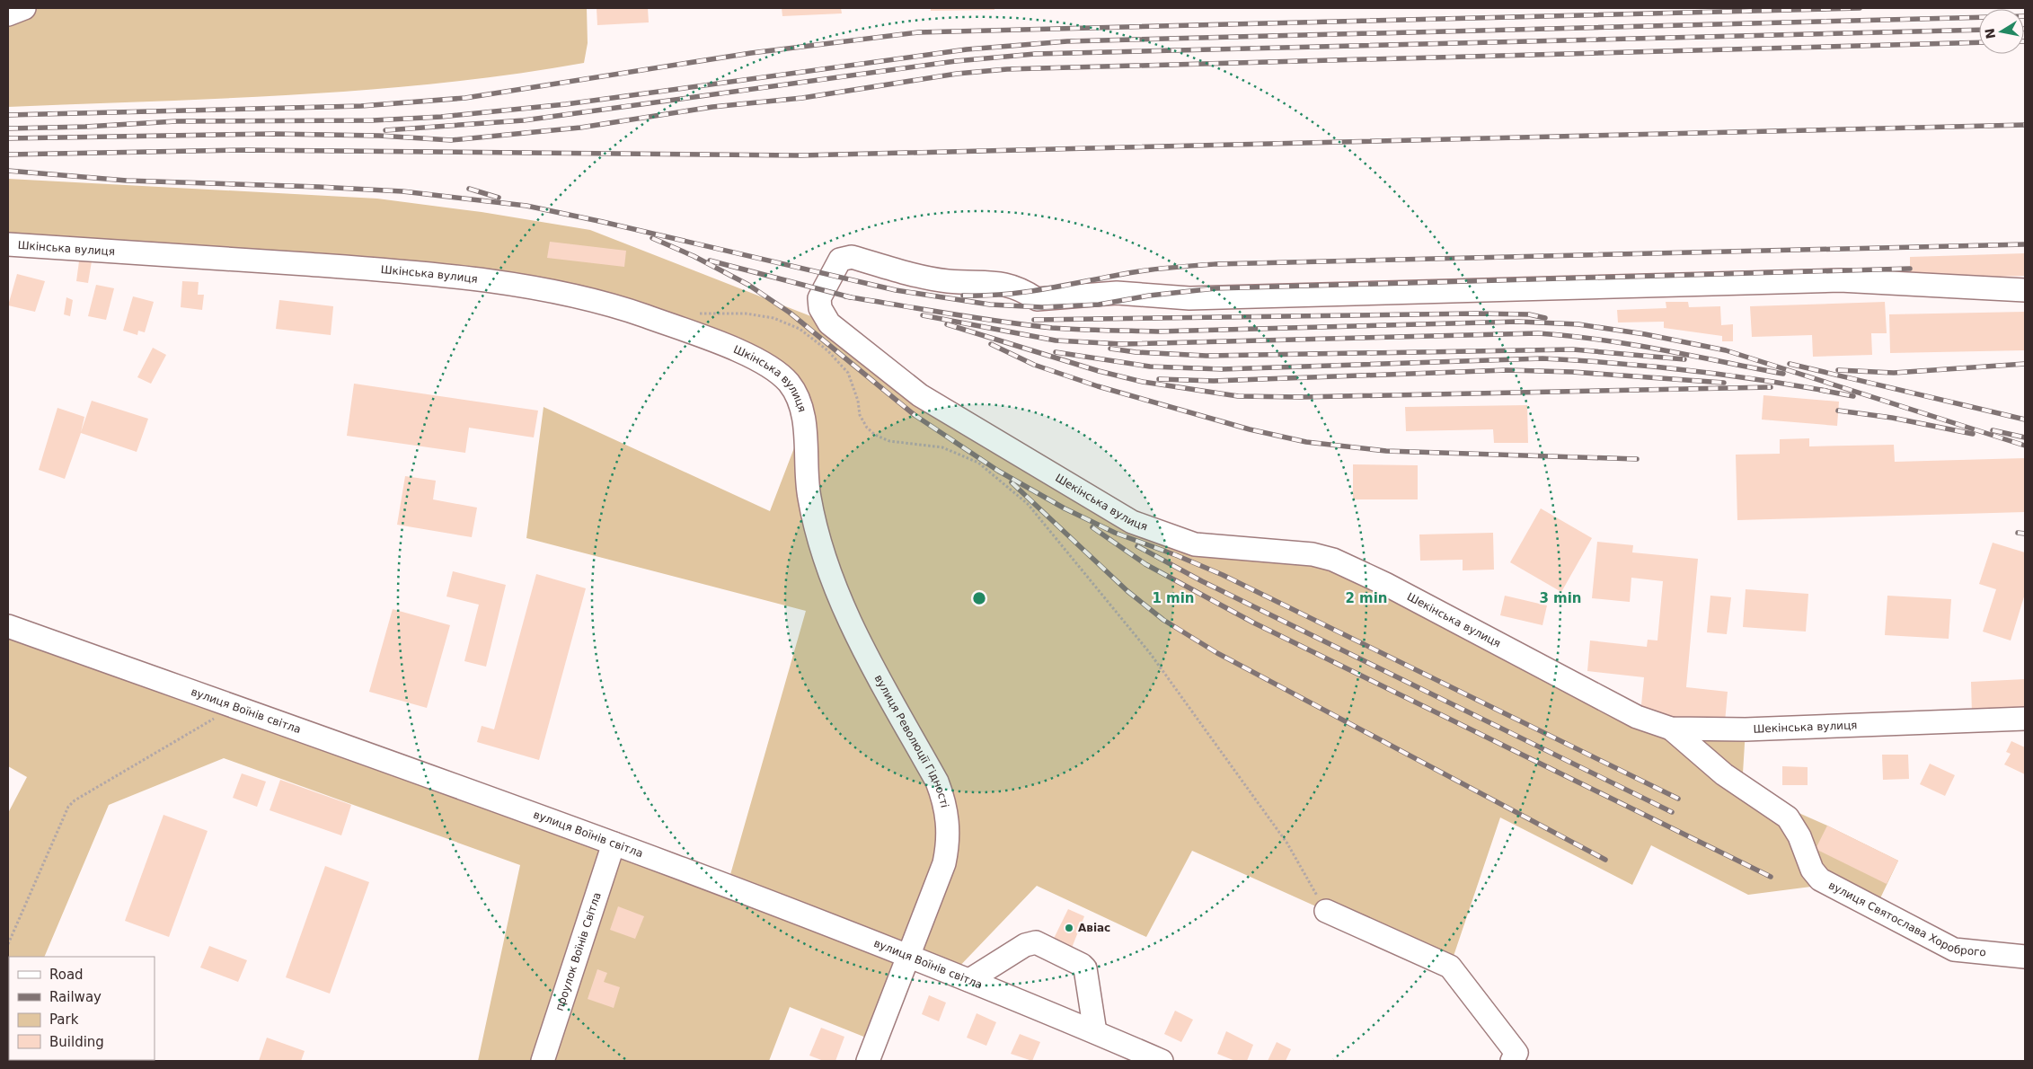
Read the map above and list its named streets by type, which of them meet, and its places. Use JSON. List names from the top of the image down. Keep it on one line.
{"streets":{"street":["Шкінська вулиця","Шекінська вулиця","вулиця Воїнів світла","вулиця Революції Гідності","вулиця Святослава Хороброго","проулок Воїнів Світла"]},"crossings":[["Шкінська вулиця","вулиця Революції Гідності"],["Шекінська вулиця","вулиця Святослава Хороброго"],["вулиця Воїнів світла","вулиця Революції Гідності"],["вулиця Воїнів світла","проулок Воїнів Світла"]],"places":["Авіас"],"legend":["Road","Railway","Park","Building"],"north":"left","rings":["1 min","2 min","3 min"]}
